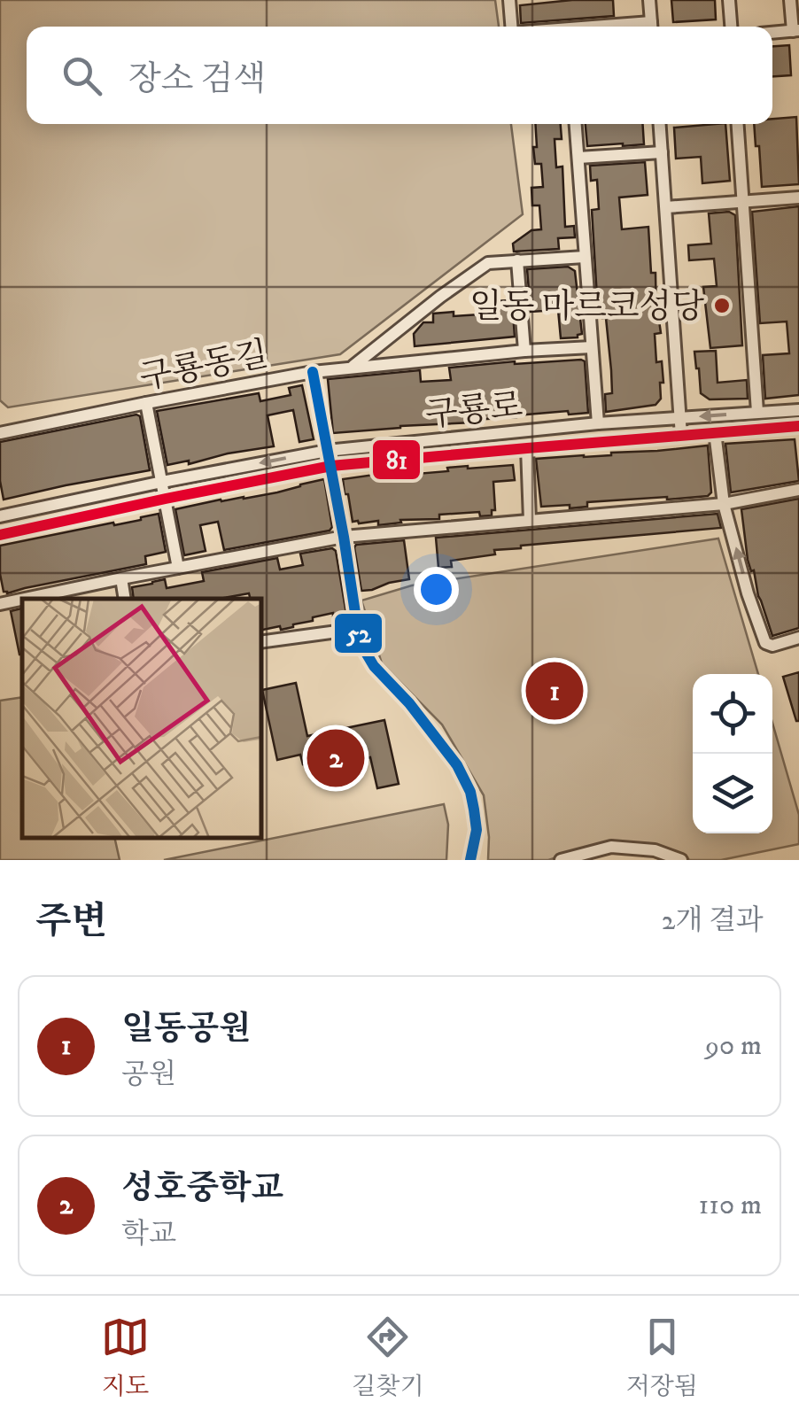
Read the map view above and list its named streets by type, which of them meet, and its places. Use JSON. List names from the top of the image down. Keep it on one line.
{"streets":{"street":["구룡동길","구룡로"]},"places":["일동 마르코성당"],"lines":["transit line 52","transit line 81"],"page":{"search":"장소 검색","pins":["1","2"],"heading":["주변","2개 결과"],"list":[{"mark":"1","name":"일동공원","note":"공원","value":"90 m"},{"mark":"2","name":"성호중학교","note":"학교","value":"110 m"}],"nav":["지도","길찾기","저장됨"]}}
